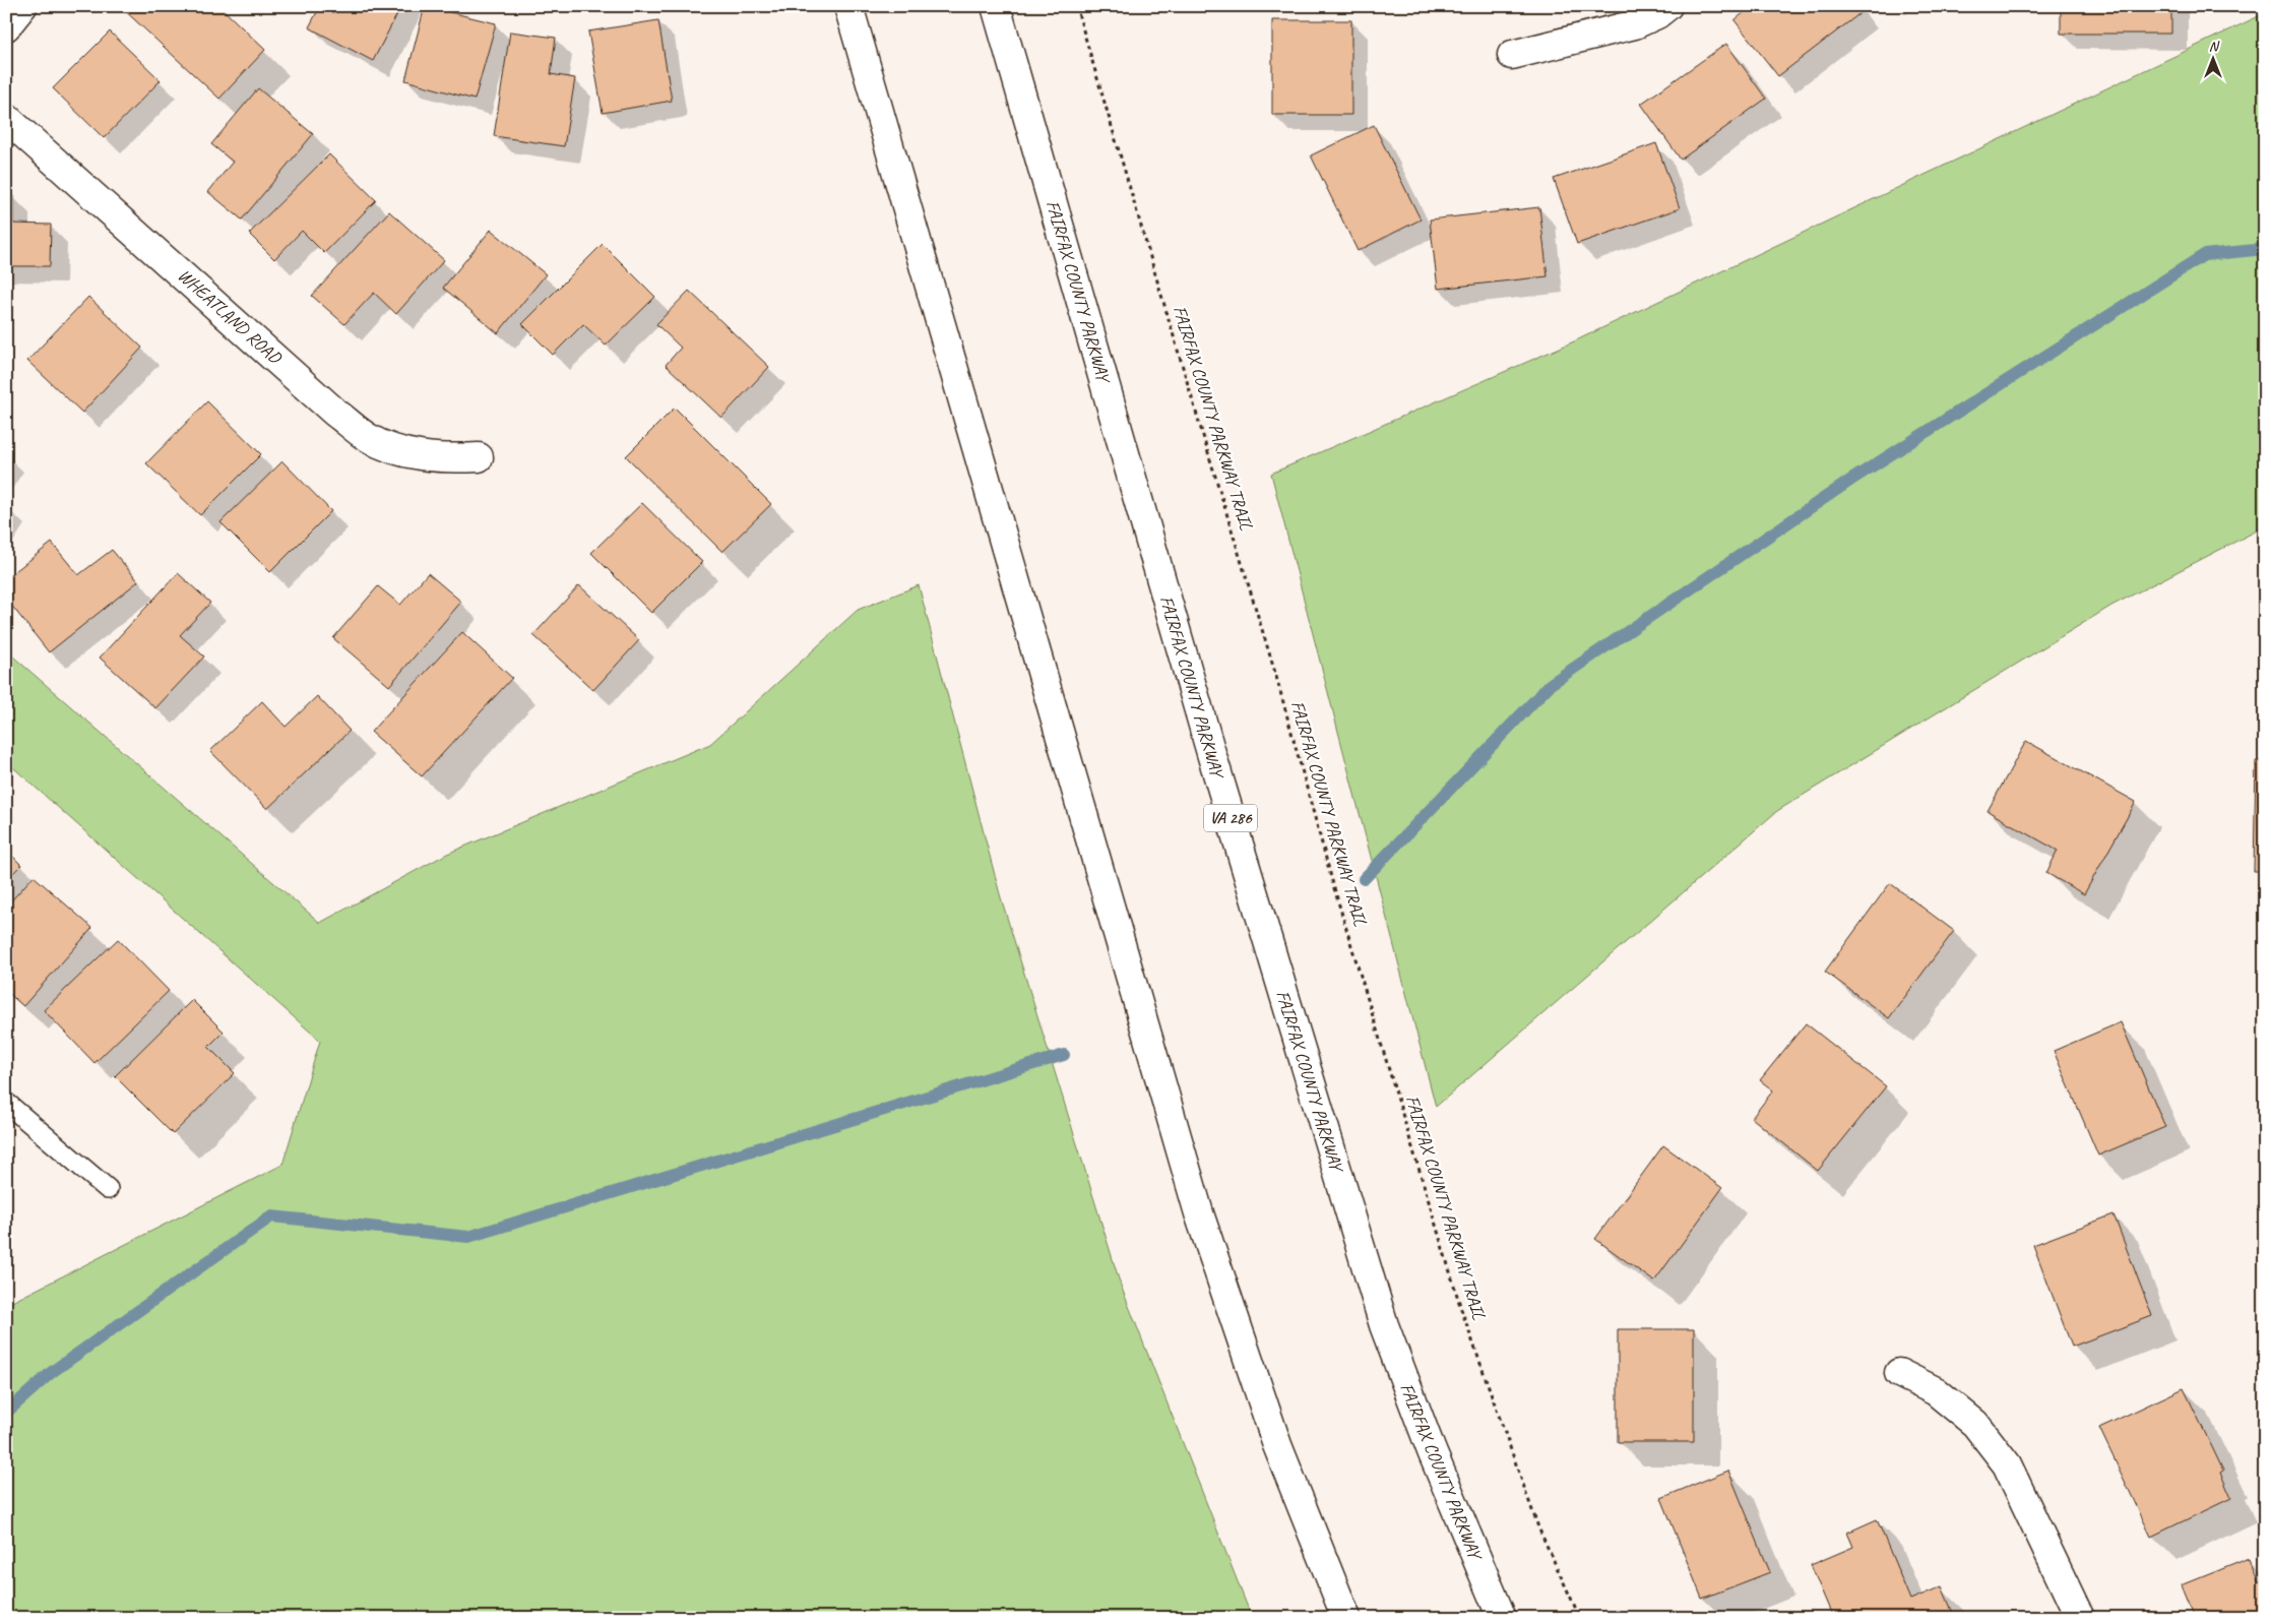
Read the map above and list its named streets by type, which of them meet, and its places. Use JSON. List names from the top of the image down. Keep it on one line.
{"streets":{"main road":["FAIRFAX COUNTY PARKWAY","WHEATLAND ROAD","VA 286"],"path":["FAIRFAX COUNTY PARKWAY TRAIL"]},"north":"top"}
